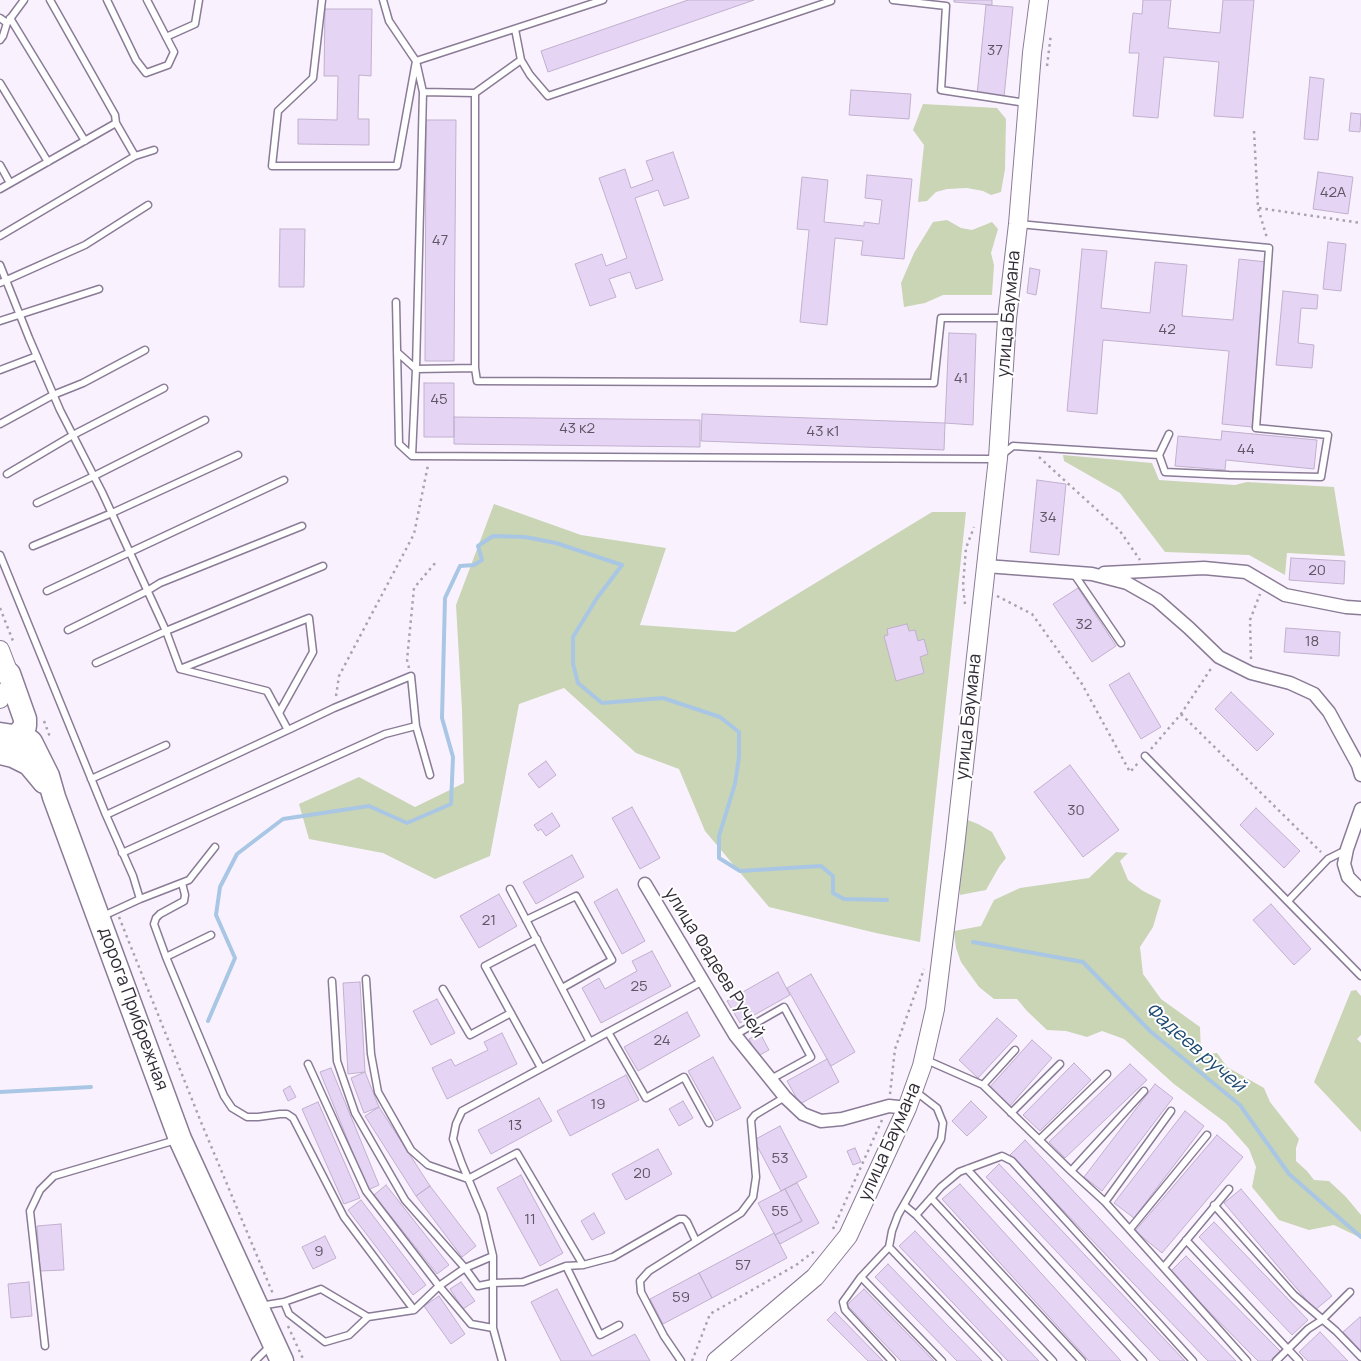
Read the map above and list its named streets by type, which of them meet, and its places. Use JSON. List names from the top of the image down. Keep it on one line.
{"streets":{"highway":["дорога Прибрежная"],"street":["улица Баумана","улица Фадеев Ручей"]},"crossings":[["улица Баумана","улица Фадеев Ручей"]],"water":["Фадеев ручей"],"house_numbers":["37","42А","47","42","41","45","43 к2","43 к1","44","34","20","32","18","30","21","25","24","19","13","53","20","55","11","9","57","59"]}
